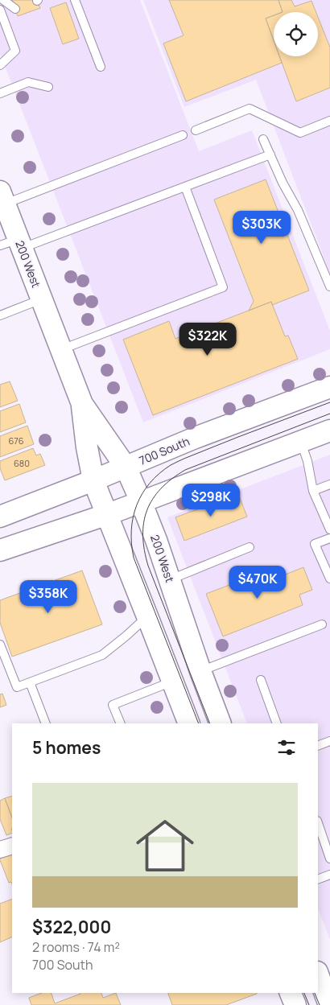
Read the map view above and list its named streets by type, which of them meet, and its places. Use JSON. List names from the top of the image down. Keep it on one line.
{"streets":{"street":["200 West","700 South"]},"crossings":[["200 West","700 South"]],"house_numbers":["676","680"],"page":{"price":["$303K","$322K","$298K","$470K","$358K"],"heading":"5 homes","list":[{"name":"$322,000","note":"2 rooms · 74 m² · 700 South"}]}}
